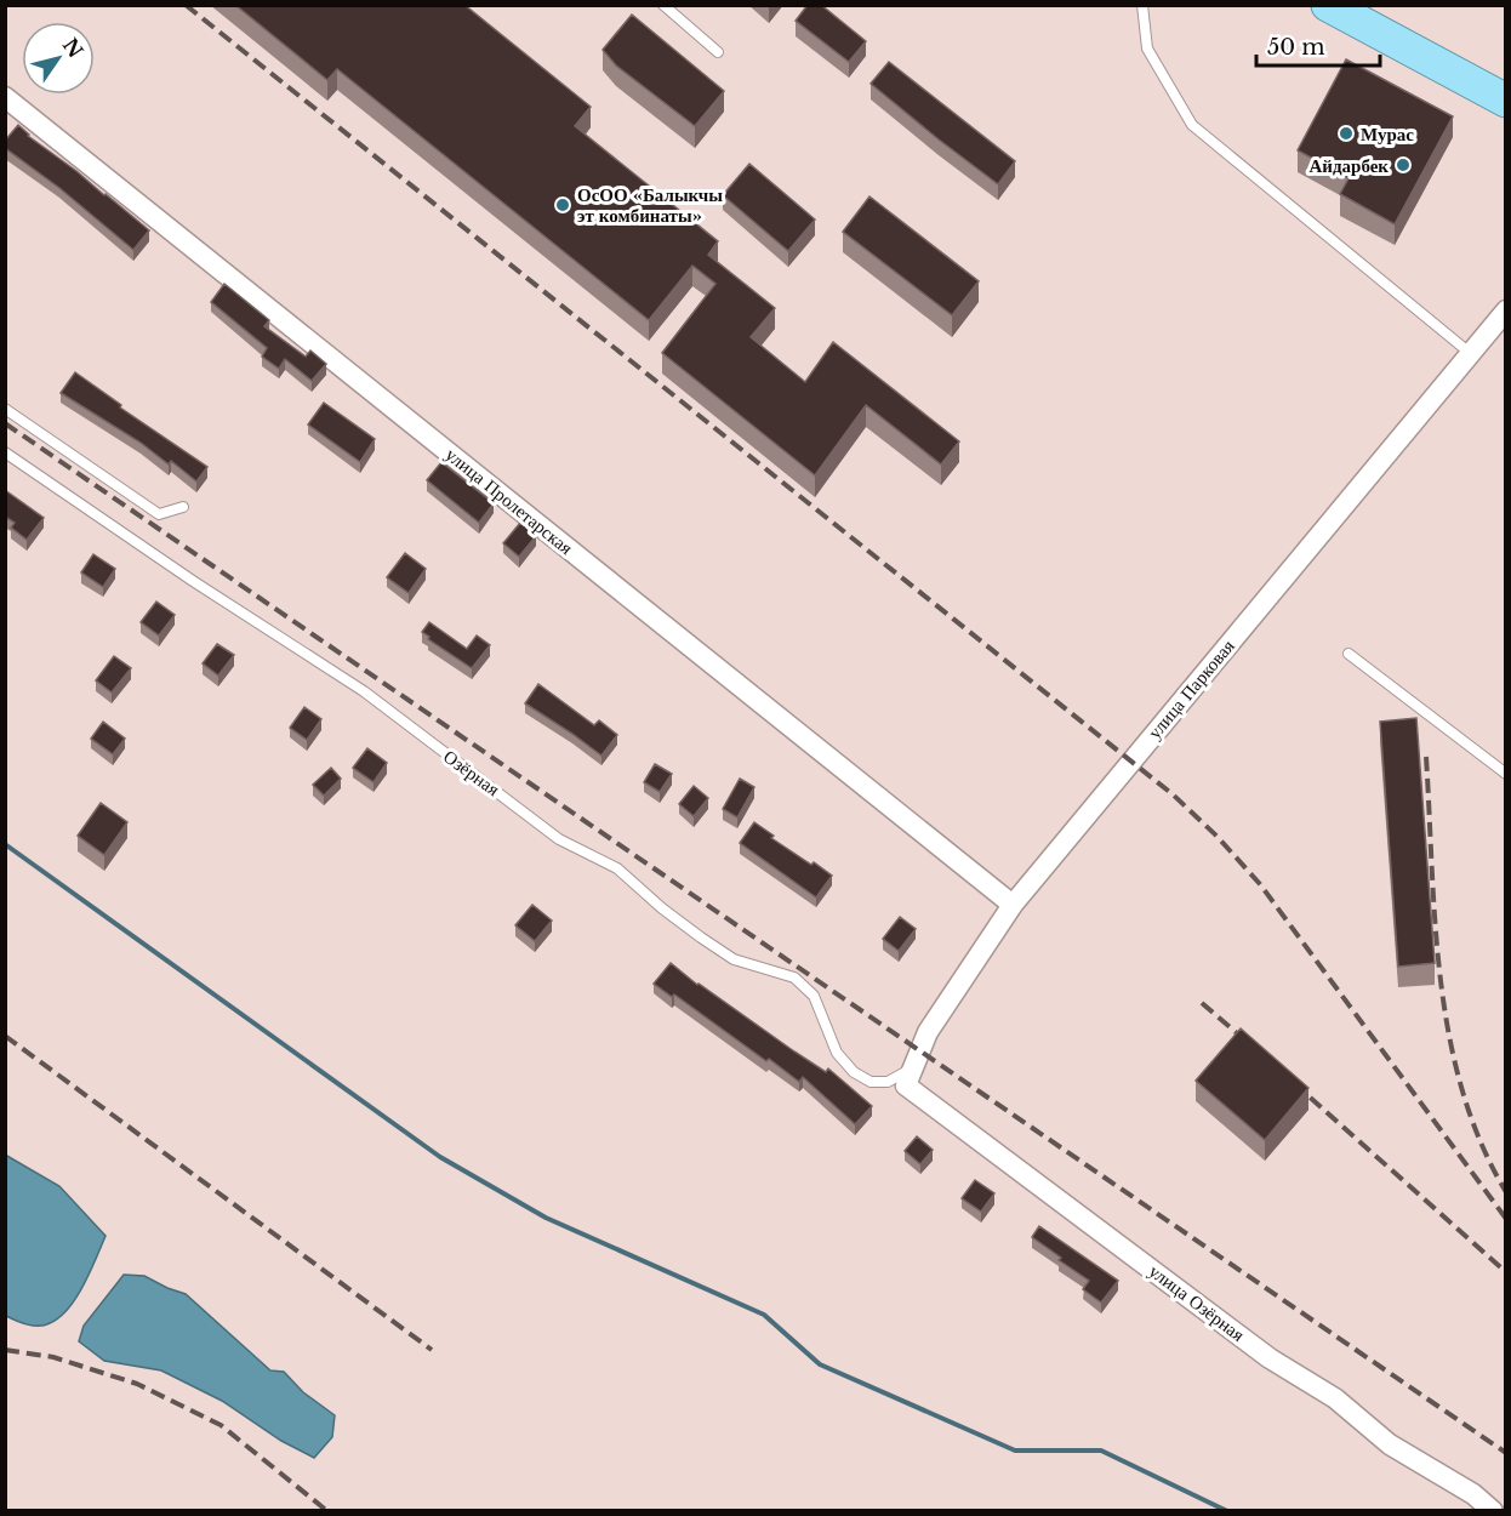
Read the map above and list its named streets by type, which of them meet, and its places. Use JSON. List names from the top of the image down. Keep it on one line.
{"streets":{"street":["улица Пролетарская","улица Парковая","улица Озёрная"],"lane":["Озёрная"]},"crossings":[["улица Пролетарская","улица Парковая"],["улица Парковая","Озёрная"],["улица Парковая","улица Озёрная"],["Озёрная","улица Озёрная"]],"places":["Мурас","Айдарбек","ОсОО «Балыкчы эт комбинаты»"],"scale_bar":"50 m","north":"top right"}
